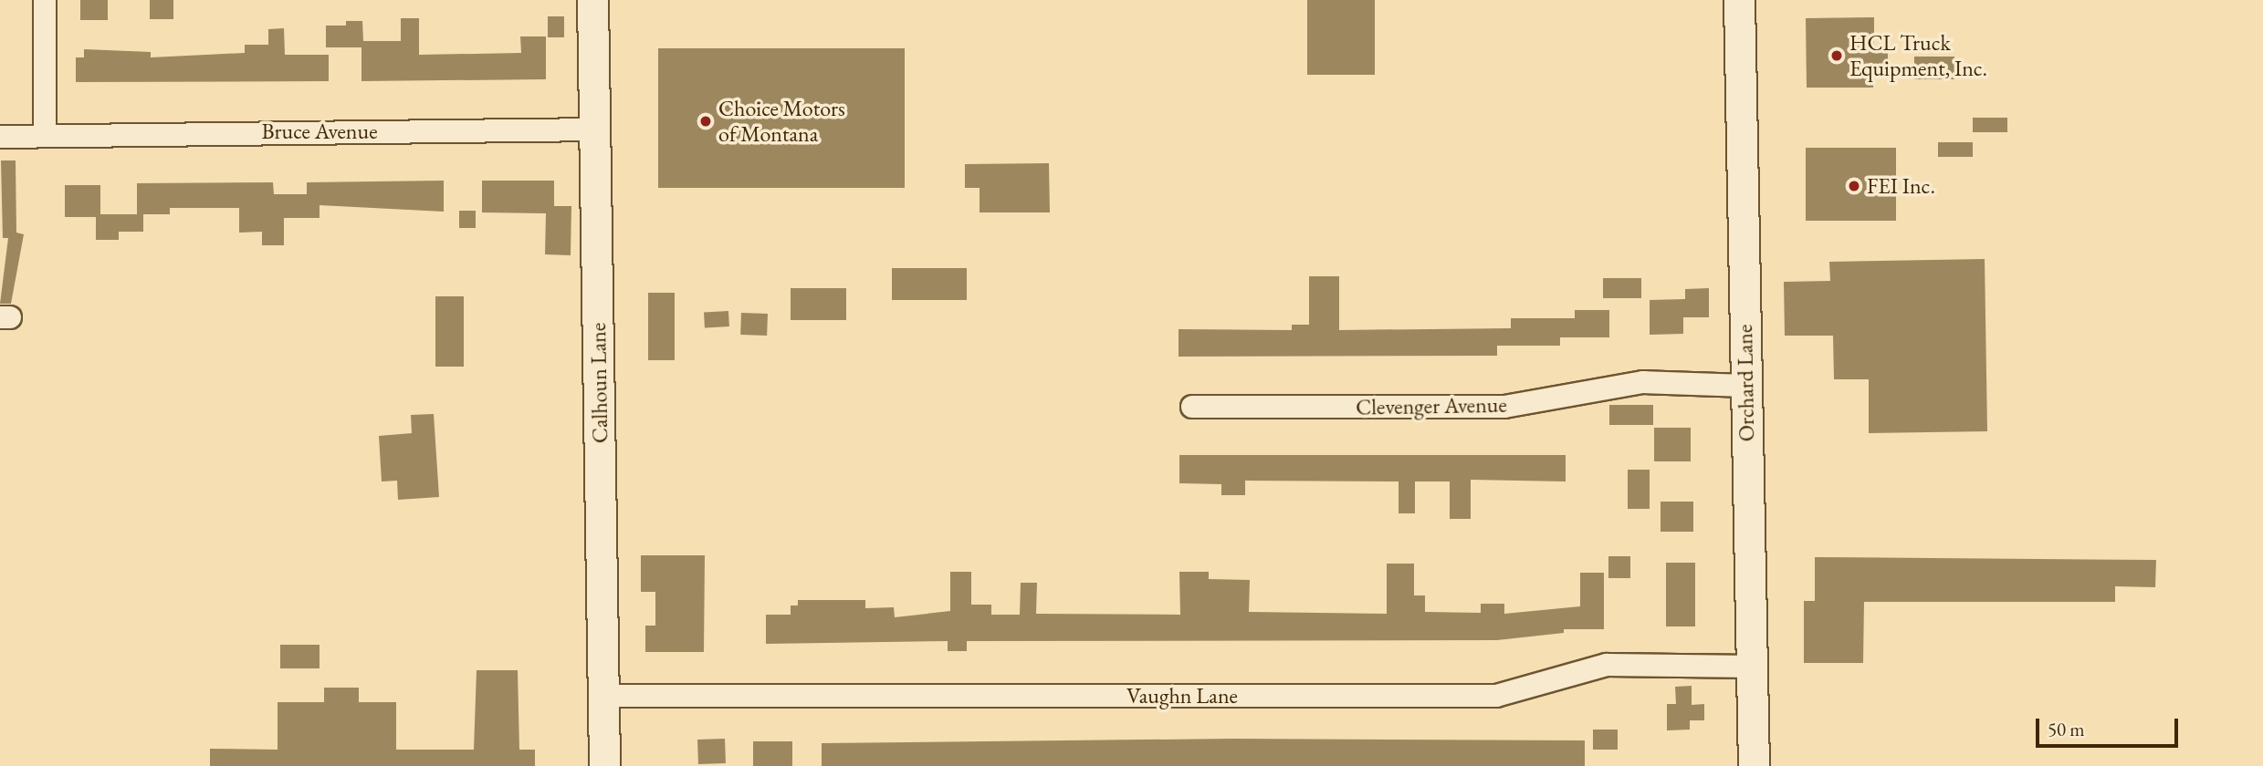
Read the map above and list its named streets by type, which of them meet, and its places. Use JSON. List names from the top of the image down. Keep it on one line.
{"streets":{"street":["Bruce Avenue","Calhoun Lane","Orchard Lane","Clevenger Avenue","Vaughn Lane"]},"crossings":[["Bruce Avenue","Calhoun Lane"],["Calhoun Lane","Vaughn Lane"],["Orchard Lane","Clevenger Avenue"],["Orchard Lane","Vaughn Lane"]],"places":["HCL Truck Equipment, Inc.","Choice Motors of Montana","FEI Inc."],"scale_bar":"50 m"}
